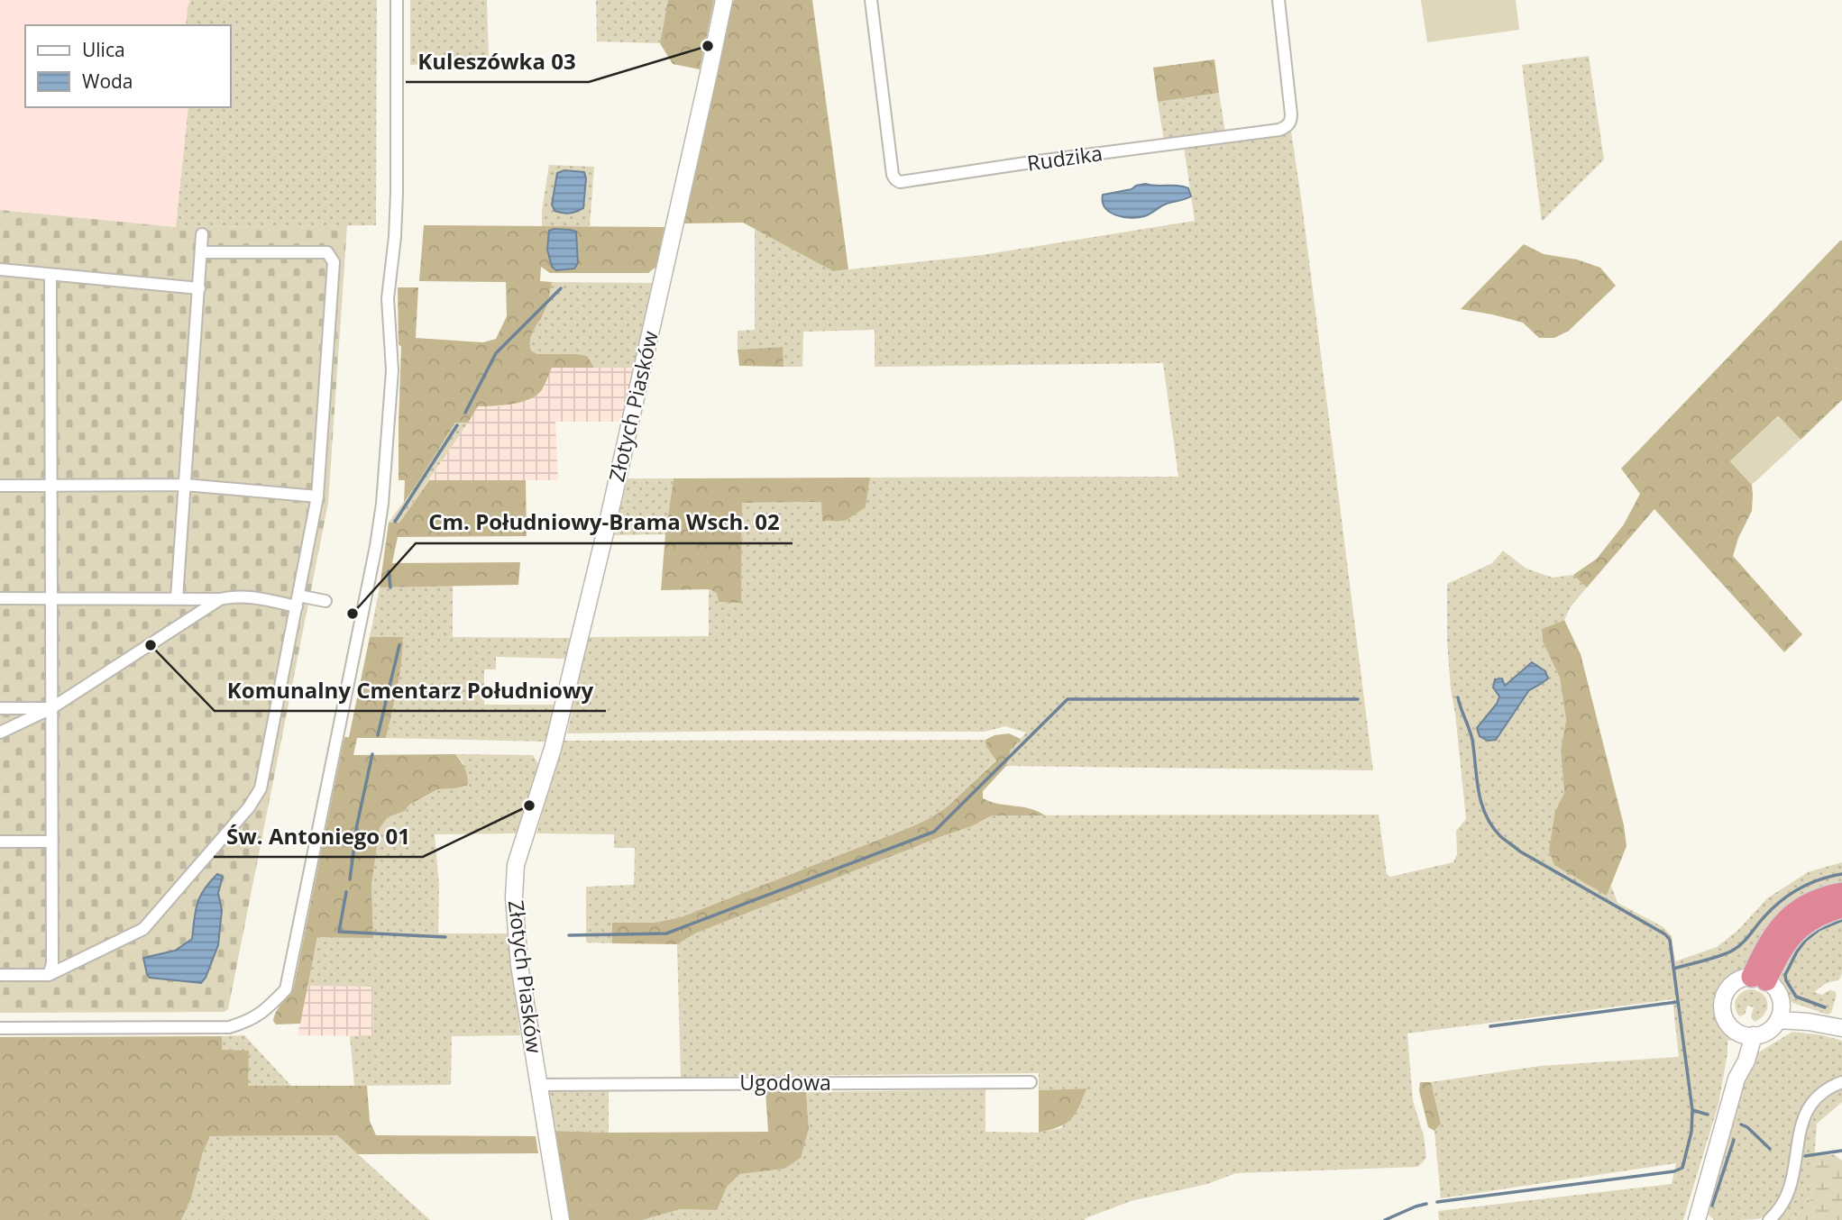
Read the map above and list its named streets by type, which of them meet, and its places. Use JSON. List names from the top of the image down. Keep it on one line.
{"streets":{"street":["Rudzika","Złotych Piasków","Ugodowa"]},"crossings":[["Złotych Piasków","Ugodowa"]],"places":["Kuleszówka 03","Cm. Południowy-Brama Wsch. 02","Komunalny Cmentarz Południowy","Św. Antoniego 01"],"legend":["Ulica","Woda"]}
